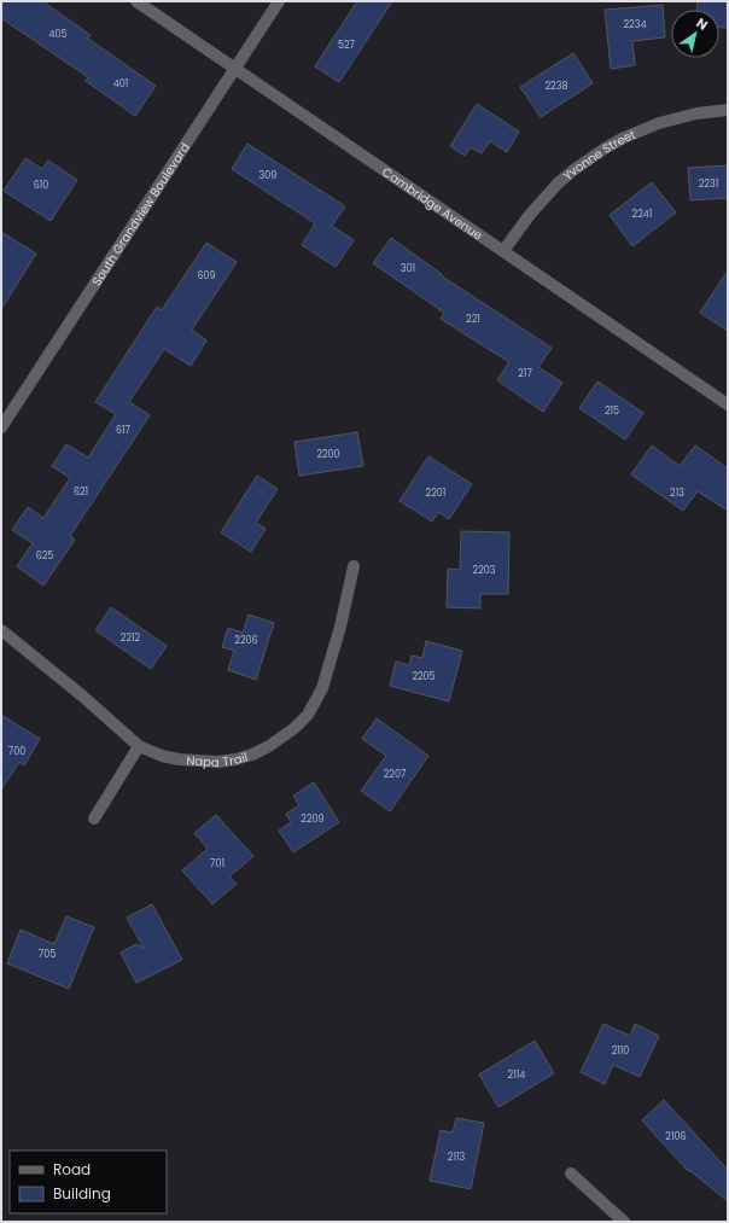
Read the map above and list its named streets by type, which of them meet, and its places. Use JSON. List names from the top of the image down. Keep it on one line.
{"streets":{"street":["Yvonne Street","Cambridge Avenue","South Grandview Boulevard","Napa Trail"]},"crossings":[["Yvonne Street","Cambridge Avenue"],["Cambridge Avenue","South Grandview Boulevard"]],"house_numbers":["2234","405","527","401","2238","309","2231","610","2241","301","609","221","217","215","617","2200","621","2201","213","625","2203","2212","2206","2205","700","2207","2209","701","705","2110","2114","2106","2113"],"legend":["Road","Building"],"north":"top right"}
